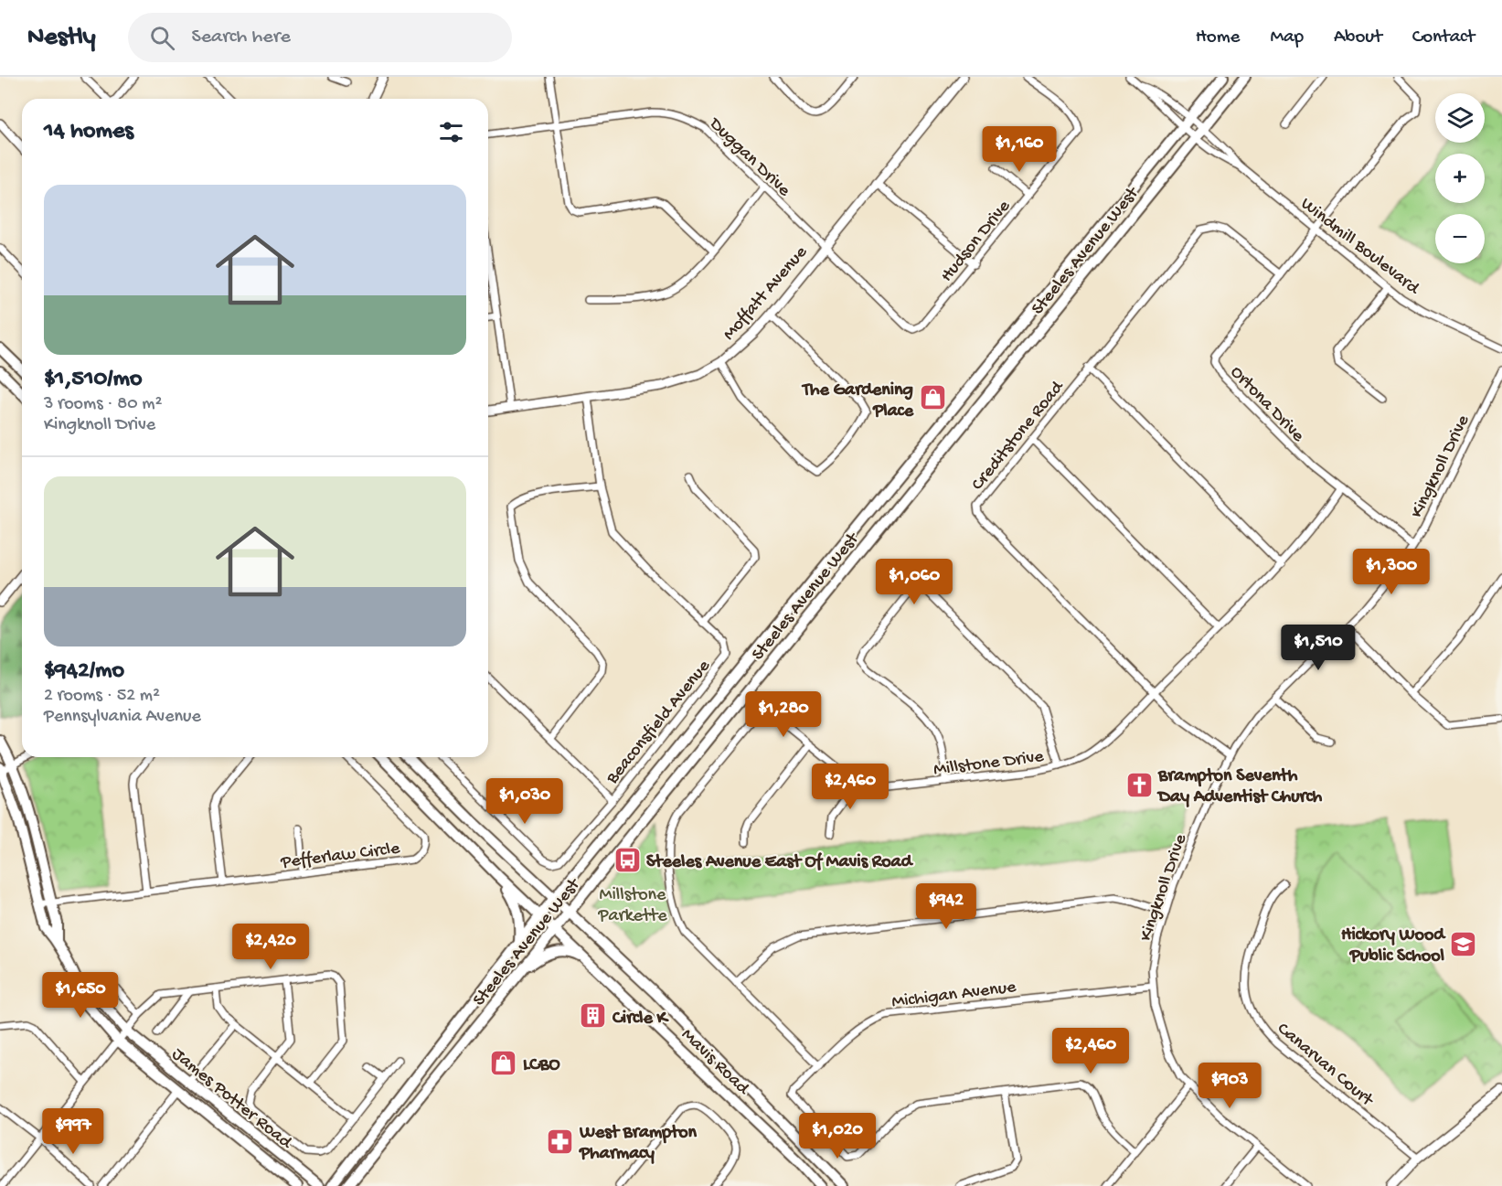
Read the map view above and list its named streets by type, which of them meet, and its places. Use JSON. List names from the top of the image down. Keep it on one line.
{"streets":{"main road":["Steeles Avenue West","Mavis Road","James Potter Road"],"street":["Duggan Drive","Hudson Drive","Windmill Boulevard","Moffatt Avenue","Ortona Drive","Creditstone Road","Kingknoll Drive","Beaconsfield Avenue","Millstone Drive","Pefferlaw Circle","Michigan Avenue","Canarvan Court"]},"crossings":[["Duggan Drive","Hudson Drive"],["Duggan Drive","Moffatt Avenue"],["Hudson Drive","Moffatt Avenue"],["Windmill Boulevard","Steeles Avenue West"],["Windmill Boulevard","Ortona Drive"],["Steeles Avenue West","Mavis Road"],["Moffatt Avenue","Beaconsfield Avenue"],["Ortona Drive","Creditstone Road"],["Ortona Drive","Kingknoll Drive"],["Ortona Drive","Millstone Drive"],["Creditstone Road","Kingknoll Drive"],["Creditstone Road","Millstone Drive"],["Kingknoll Drive","Michigan Avenue"],["Millstone Drive","Michigan Avenue"],["Pefferlaw Circle","James Potter Road"]],"parks":["Millstone Parkette"],"places":{"shop":["The Gardening Place","LCBO"],"church":["Brampton Seventh Day Adventist Church"],"bus stop":["Steeles Avenue East Of Mavis Road"],"school or university":["Hickory Wood Public School"],"building":["Circle K"],"pharmacy":["West Brampton Pharmacy"]},"page":{"header":"Nestly","search":"Search here","nav":["Home","Map","About","Contact"],"map_buttons":["+","−"],"heading":"14 homes","price":["$1,160","$1,300","$1,060","$1,510","$1,280","$2,460","$1,030","$942","$2,420","$1,650","$2,460","$903","$997","$1,020"],"list":[{"name":"$1,510/mo","note":"3 rooms · 80 m² · Kingknoll Drive"},{"name":"$942/mo","note":"2 rooms · 52 m² · Pennsylvania Avenue"}]}}
